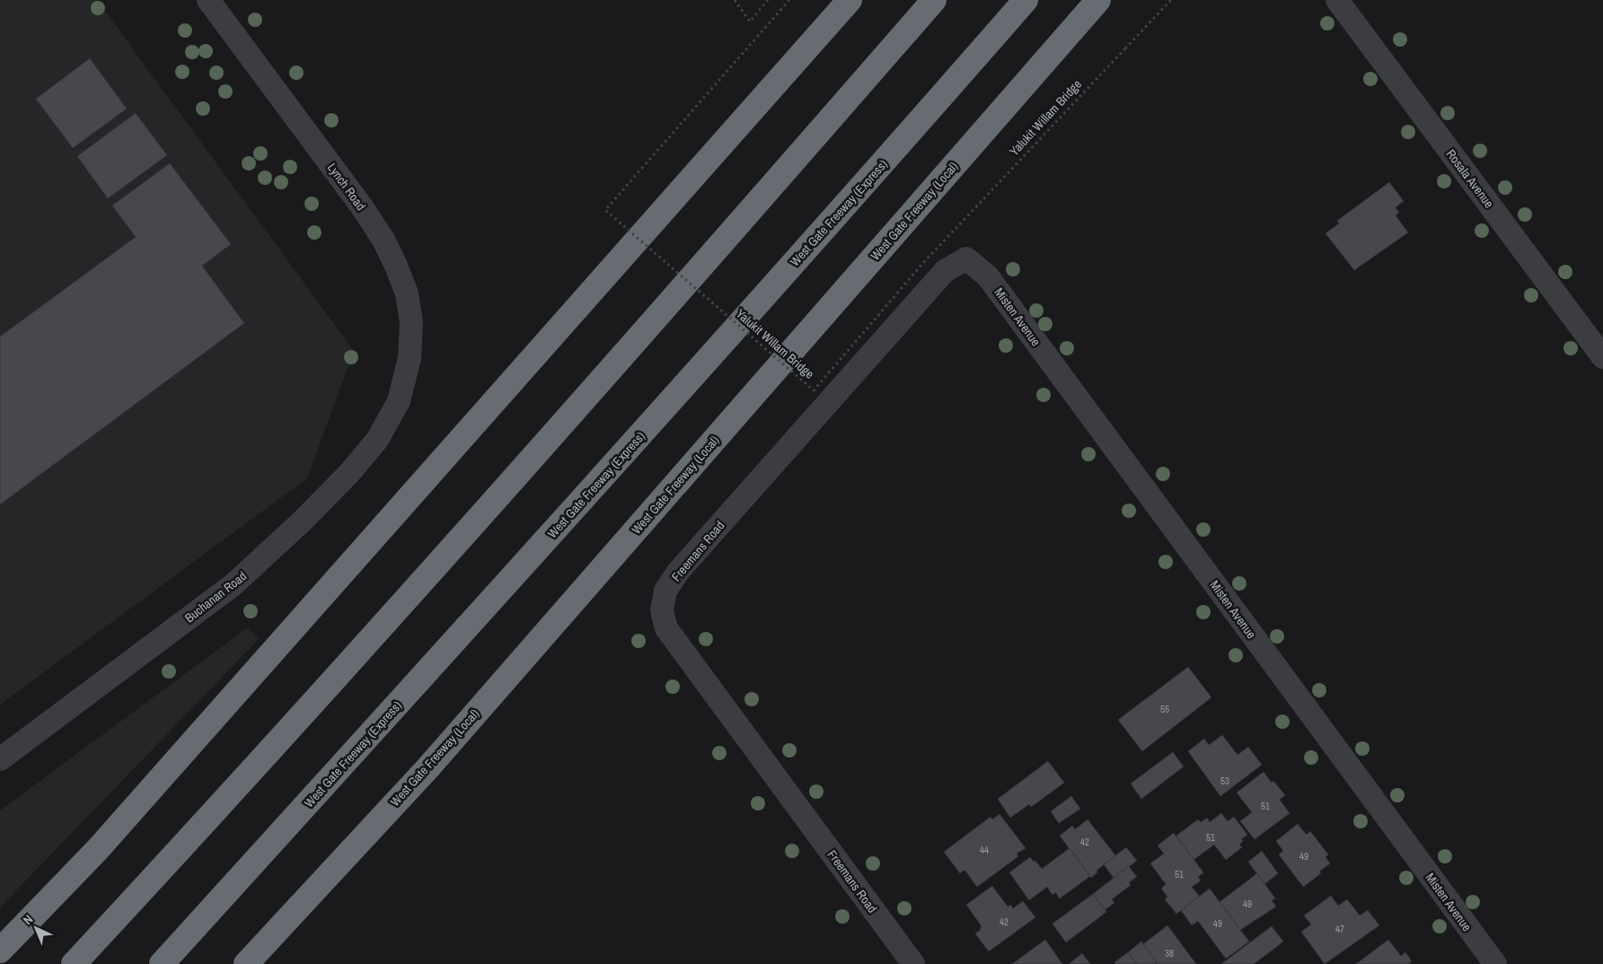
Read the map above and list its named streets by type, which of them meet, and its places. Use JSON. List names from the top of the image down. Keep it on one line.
{"streets":{"highway":["West Gate Freeway (Local)","West Gate Freeway (Express)"],"street":["Rosala Avenue","Lynch Road","Misten Avenue","Freemans Road","Buchanan Road"],"path":["Yalukit Willam Bridge"]},"crossings":[["Lynch Road","Buchanan Road"],["Misten Avenue","Freemans Road"]],"house_numbers":["55","53","51","51","42","44","49","51","49","42","49","47","38"],"north":"top left"}
